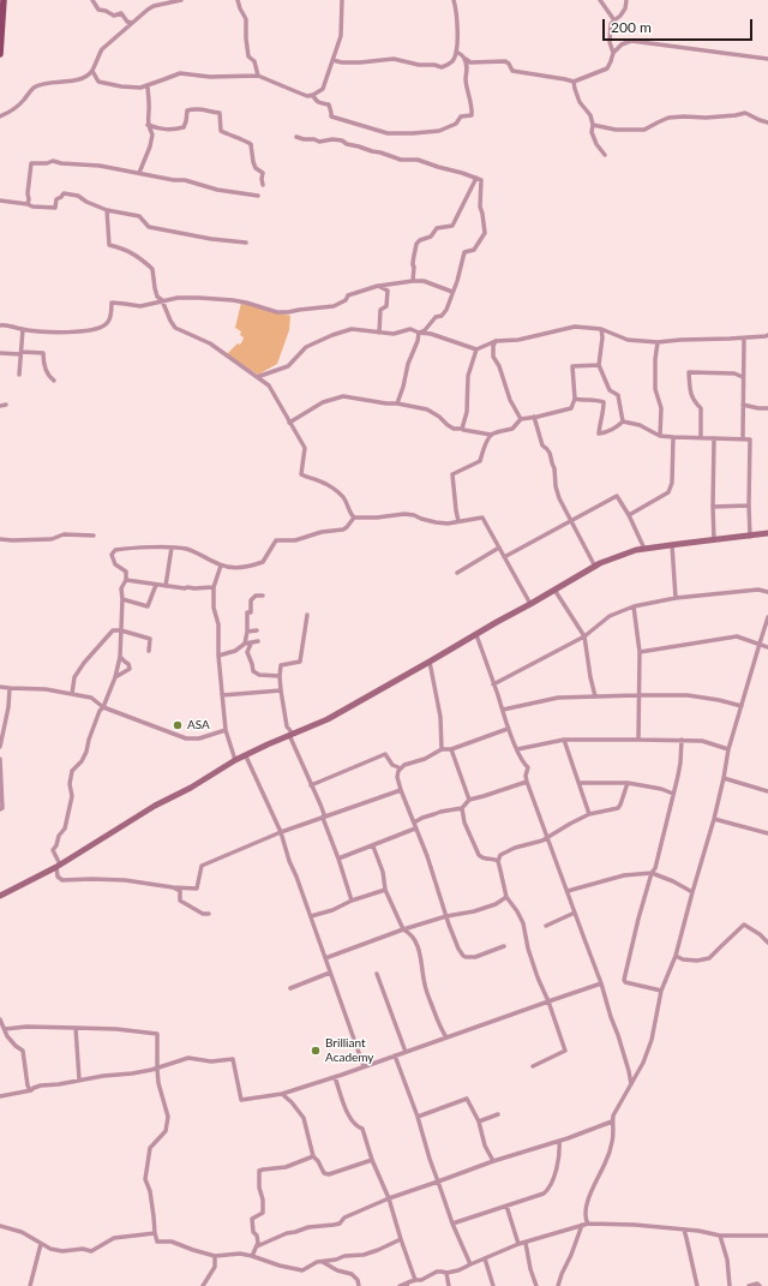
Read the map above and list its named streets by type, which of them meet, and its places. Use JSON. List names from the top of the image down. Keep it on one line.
{"places":["ASA","Brilliant Academy"],"scale_bar":"200 m"}
